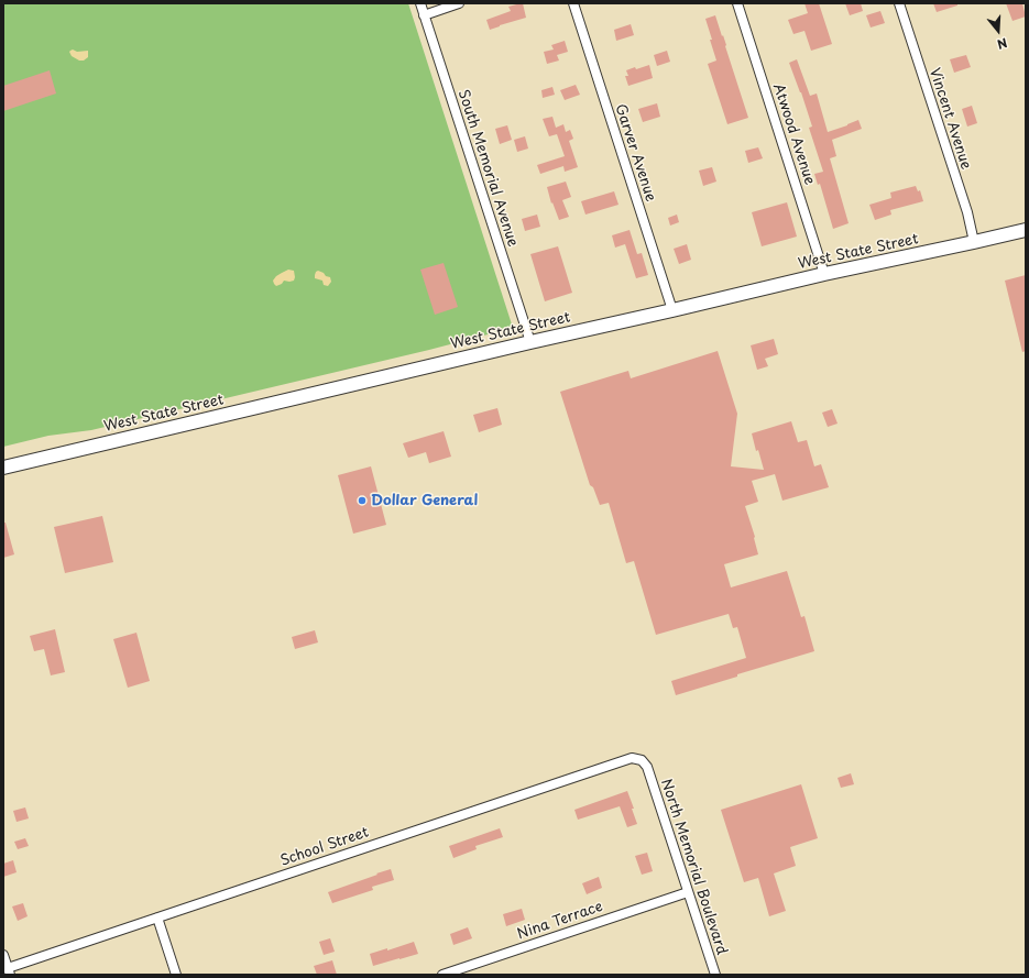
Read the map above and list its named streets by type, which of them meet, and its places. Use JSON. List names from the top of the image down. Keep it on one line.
{"streets":{"main road":["West State Street"],"street":["Vincent Avenue","Atwood Avenue","Garver Avenue","South Memorial Avenue","School Street","North Memorial Boulevard","Nina Terrace"]},"crossings":[["Vincent Avenue","West State Street"],["Atwood Avenue","West State Street"],["Garver Avenue","West State Street"],["South Memorial Avenue","West State Street"],["School Street","North Memorial Boulevard"],["North Memorial Boulevard","Nina Terrace"]],"places":["Dollar General"],"north":"bottom"}
